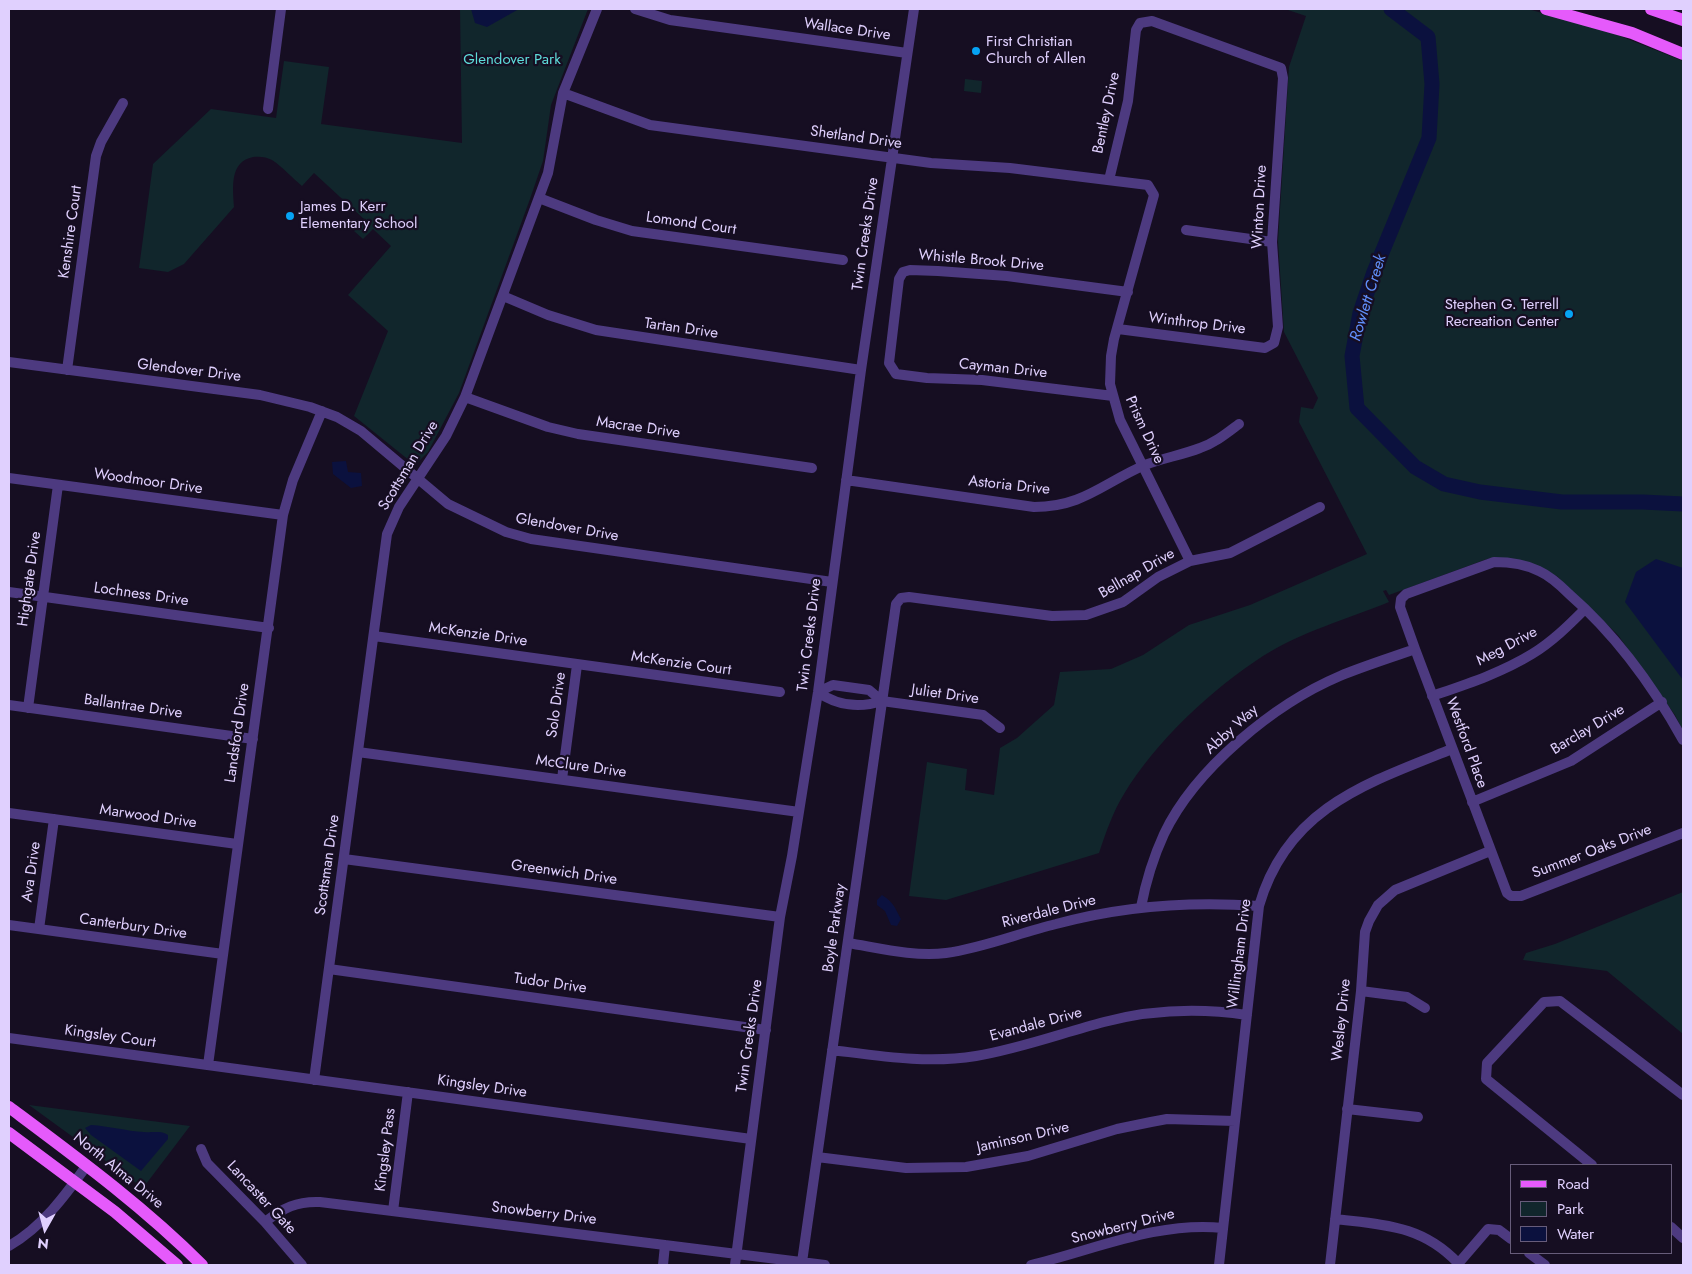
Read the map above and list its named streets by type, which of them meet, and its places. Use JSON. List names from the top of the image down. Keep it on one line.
{"streets":{"main road":["North Alma Drive"],"street":["Wallace Drive","Bentley Drive","Shetland Drive","Winton Drive","Lomond Court","Kenshire Court","Twin Creeks Drive","Whistle Brook Drive","Winthrop Drive","Tartan Drive","Cayman Drive","Glendover Drive","Macrae Drive","Prism Drive","Scottsman Drive","Woodmoor Drive","Astoria Drive","Bellnap Drive","Highgate Drive","Lochness Drive","McKenzie Drive","Meg Drive","McKenzie Court","Juliet Drive","Solo Drive","Ballantrae Drive","Abby Way","Barclay Drive","Landsford Drive","Westford Place","McClure Drive","Marwood Drive","Summer Oaks Drive","Ava Drive","Greenwich Drive","Riverdale Drive","Canterbury Drive","Boyle Parkway","Willingham Drive","Tudor Drive","Wesley Drive","Evandale Drive","Kingsley Court","Kingsley Drive","Jaminson Drive","Kingsley Pass","Lancaster Gate","Snowberry Drive"]},"crossings":[["Wallace Drive","Twin Creeks Drive"],["Bentley Drive","Shetland Drive"],["Bentley Drive","Winton Drive"],["Shetland Drive","Twin Creeks Drive"],["Shetland Drive","Prism Drive"],["Shetland Drive","Scottsman Drive"],["Winton Drive","Winthrop Drive"],["Lomond Court","Scottsman Drive"],["Kenshire Court","Glendover Drive"],["Twin Creeks Drive","Tartan Drive"],["Twin Creeks Drive","Glendover Drive"],["Twin Creeks Drive","Astoria Drive"],["Twin Creeks Drive","Juliet Drive"],["Twin Creeks Drive","McClure Drive"],["Twin Creeks Drive","Greenwich Drive"],["Twin Creeks Drive","Tudor Drive"],["Twin Creeks Drive","Kingsley Drive"],["Twin Creeks Drive","Snowberry Drive"],["Whistle Brook Drive","Cayman Drive"],["Whistle Brook Drive","Prism Drive"],["Winthrop Drive","Prism Drive"],["Tartan Drive","Scottsman Drive"],["Cayman Drive","Prism Drive"],["Glendover Drive","Scottsman Drive"],["Glendover Drive","Landsford Drive"],["Macrae Drive","Scottsman Drive"],["Prism Drive","Astoria Drive"],["Prism Drive","Bellnap Drive"],["Scottsman Drive","McKenzie Drive"],["Scottsman Drive","McClure Drive"],["Scottsman Drive","Greenwich Drive"],["Scottsman Drive","Tudor Drive"],["Scottsman Drive","Kingsley Drive"],["Woodmoor Drive","Highgate Drive"],["Woodmoor Drive","Landsford Drive"],["Bellnap Drive","Boyle Parkway"],["Highgate Drive","Lochness Drive"],["Highgate Drive","Ballantrae Drive"],["Lochness Drive","Landsford Drive"],["McKenzie Drive","McKenzie Court"],["McKenzie Drive","Solo Drive"],["Meg Drive","Westford Place"],["McKenzie Court","Solo Drive"],["Juliet Drive","Boyle Parkway"],["Solo Drive","McClure Drive"],["Ballantrae Drive","Landsford Drive"],["Abby Way","Westford Place"],["Abby Way","Riverdale Drive"],["Barclay Drive","Westford Place"],["Landsford Drive","Marwood Drive"],["Landsford Drive","Canterbury Drive"],["Landsford Drive","Kingsley Court"],["Landsford Drive","Kingsley Drive"],["Westford Place","Summer Oaks Drive"],["Westford Place","Willingham Drive"],["Westford Place","Wesley Drive"],["Marwood Drive","Ava Drive"],["Ava Drive","Canterbury Drive"],["Riverdale Drive","Boyle Parkway"],["Riverdale Drive","Willingham Drive"],["Boyle Parkway","Evandale Drive"],["Boyle Parkway","Jaminson Drive"],["Boyle Parkway","Snowberry Drive"],["Willingham Drive","Evandale Drive"],["Willingham Drive","Jaminson Drive"],["Willingham Drive","Snowberry Drive"],["Kingsley Court","Kingsley Drive"],["Kingsley Drive","Kingsley Pass"],["Kingsley Pass","Snowberry Drive"],["Lancaster Gate","Snowberry Drive"]],"water":["Rowlett Creek"],"parks":["Glendover Park"],"places":["First Christian Church of Allen","James D. Kerr Elementary School","Stephen G. Terrell Recreation Center"],"legend":["Road","Park","Water"],"north":"bottom"}
